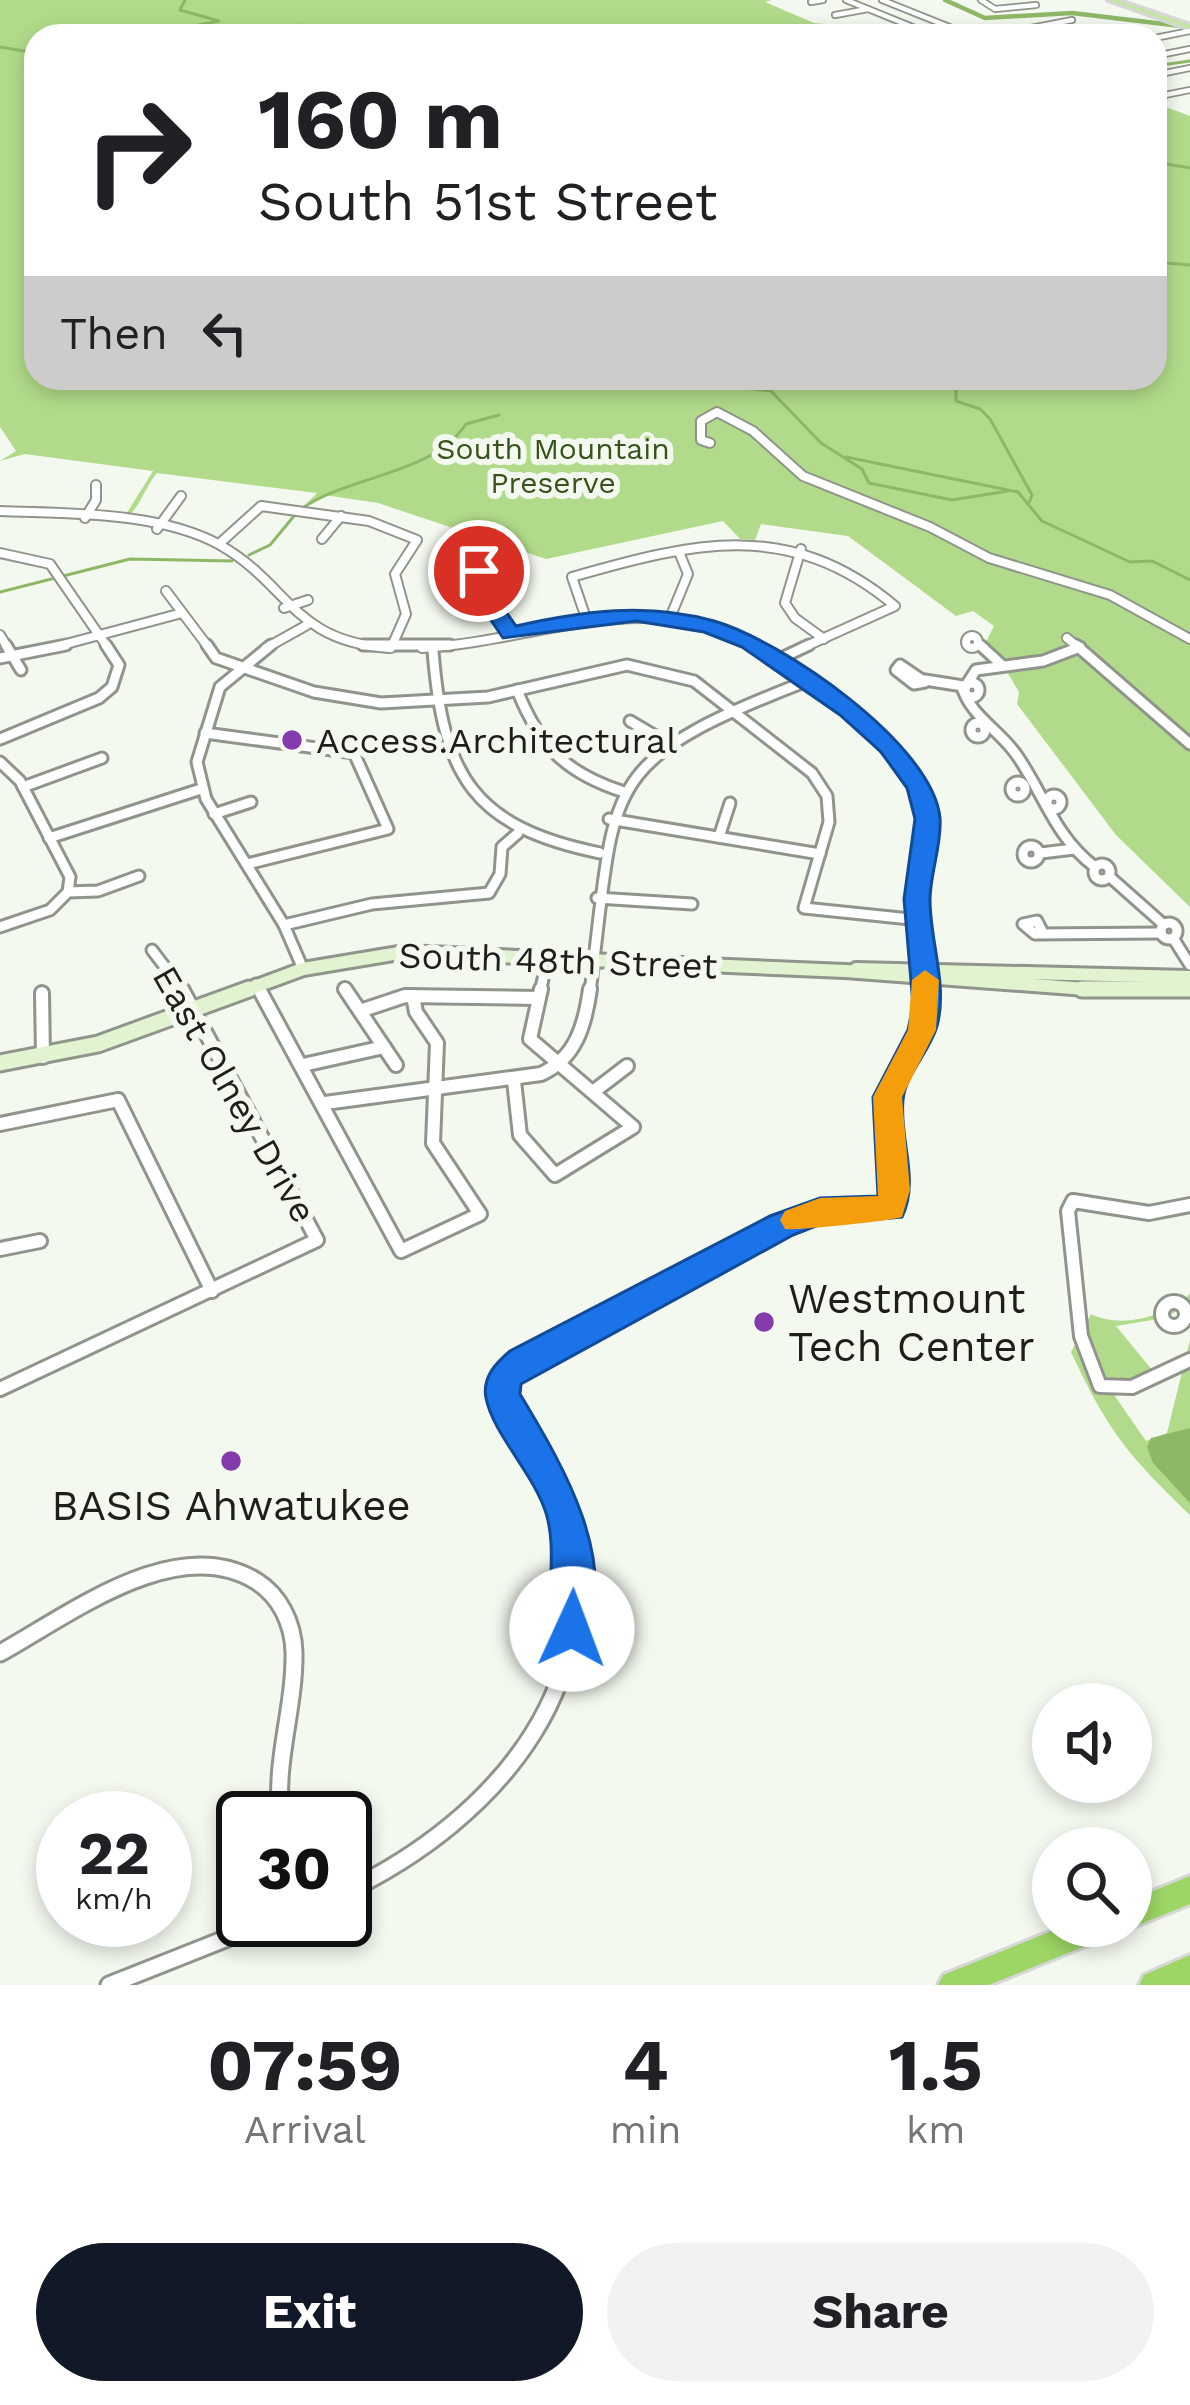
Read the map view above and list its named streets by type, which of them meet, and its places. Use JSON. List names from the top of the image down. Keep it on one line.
{"streets":{"main road":["South 48th Street"],"street":["East Olney Drive"]},"crossings":[["South 48th Street","East Olney Drive"]],"parks":["South Mountain Preserve"],"places":["Access.Architectural","Westmount Tech Center","BASIS Ahwatukee"],"page":{"turn":["160 m","South 51st Street"],"then":"Then","speed":"22 km/h","limit":"30","eta":["07:59","Arrival","4","min","1.5","km"],"buttons":["Exit","Share"]}}
